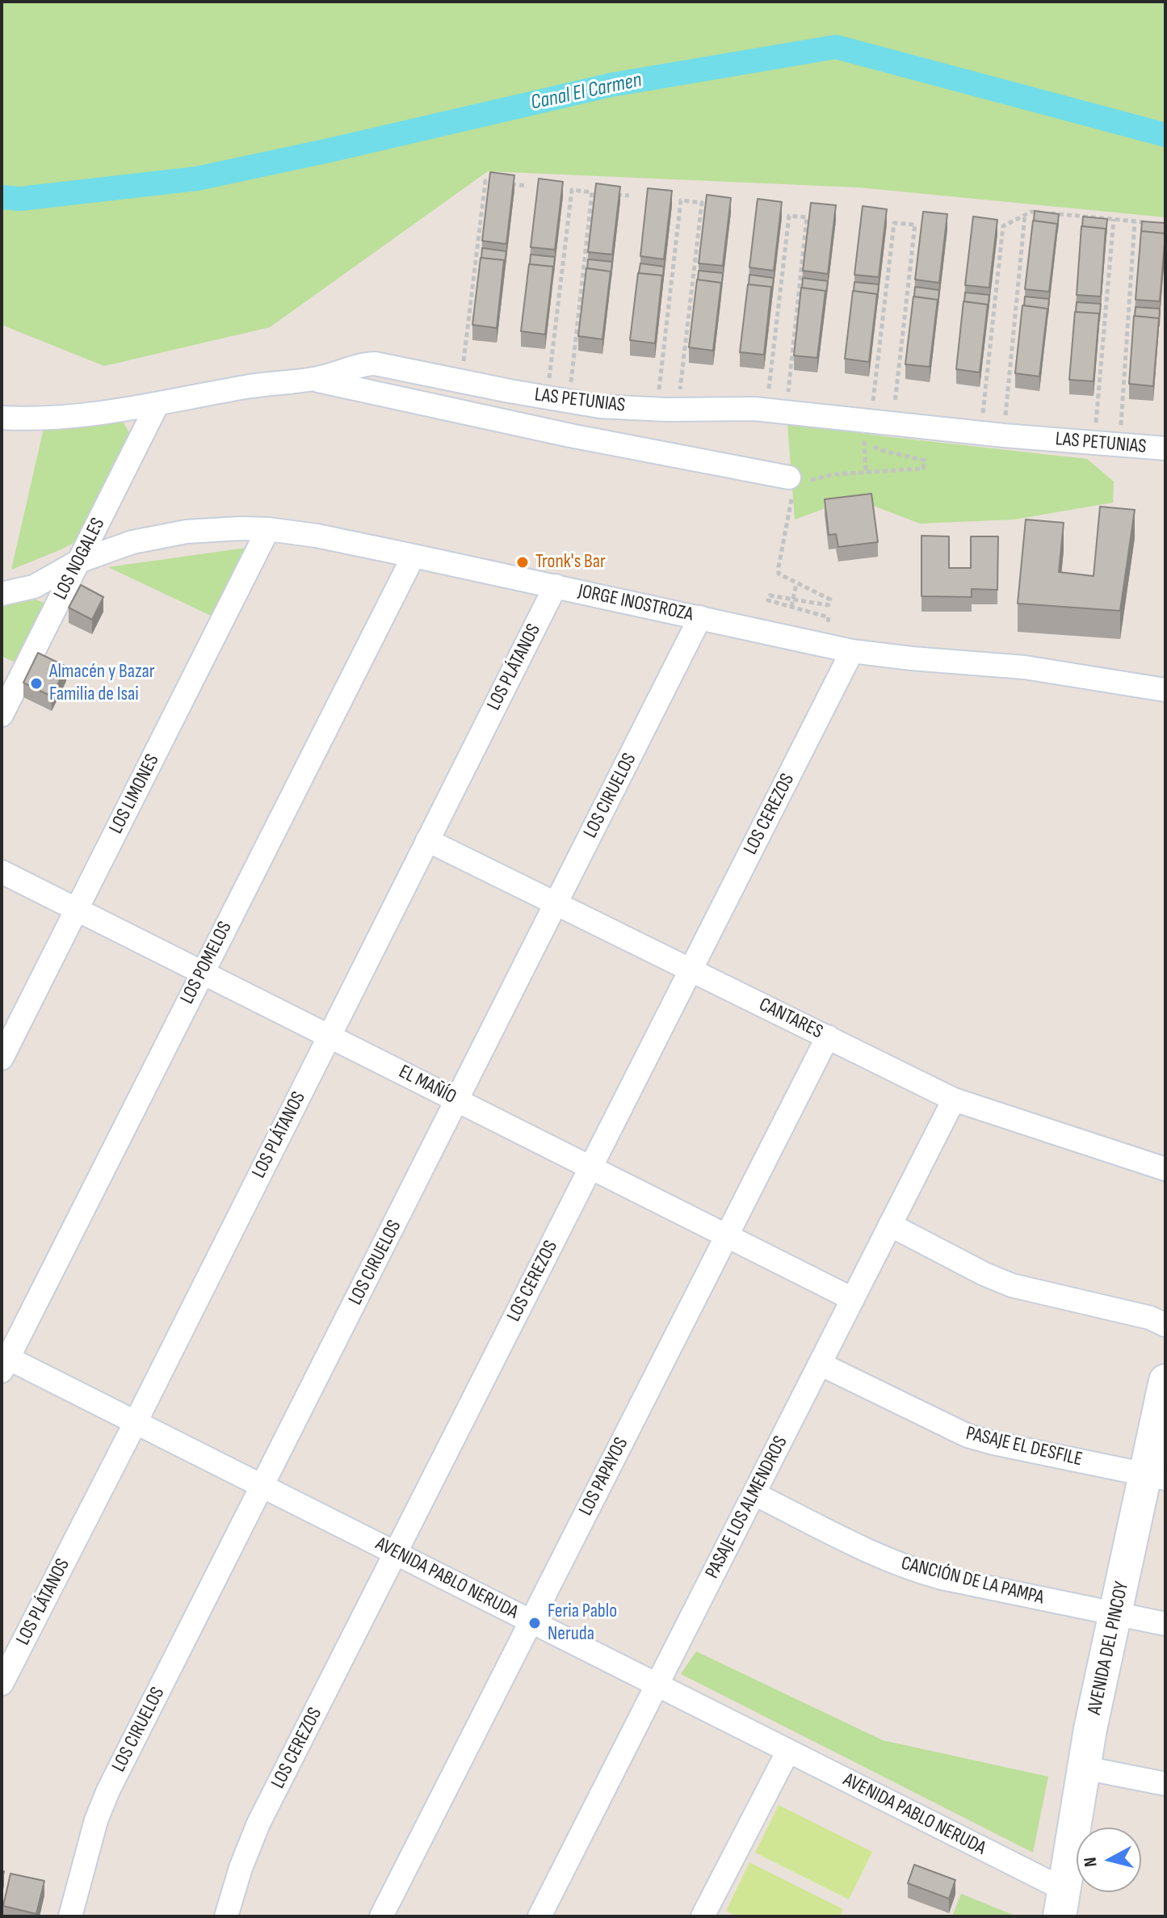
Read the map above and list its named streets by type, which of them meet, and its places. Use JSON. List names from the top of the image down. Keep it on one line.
{"streets":{"street":["LAS PETUNIAS","LOS NOGALES","JORGE INOSTROZA","LOS PLÁTANOS","LOS LIMONES","LOS CIRUELOS","LOS CEREZOS","LOS POMELOS","CANTARES","EL MAÑÍO","PASAJE EL DESFILE","LOS PAPAYOS","PASAJE LOS ALMENDROS","AVENIDA PABLO NERUDA","CANCIÓN DE LA PAMPA","AVENIDA DEL PINCOY"]},"crossings":[["LAS PETUNIAS","LOS NOGALES"],["LOS NOGALES","JORGE INOSTROZA"],["JORGE INOSTROZA","LOS PLÁTANOS"],["JORGE INOSTROZA","LOS LIMONES"],["JORGE INOSTROZA","LOS CIRUELOS"],["JORGE INOSTROZA","LOS CEREZOS"],["JORGE INOSTROZA","LOS POMELOS"],["LOS PLÁTANOS","CANTARES"],["LOS PLÁTANOS","EL MAÑÍO"],["LOS PLÁTANOS","AVENIDA PABLO NERUDA"],["LOS LIMONES","EL MAÑÍO"],["LOS CIRUELOS","CANTARES"],["LOS CIRUELOS","EL MAÑÍO"],["LOS CIRUELOS","AVENIDA PABLO NERUDA"],["LOS CEREZOS","CANTARES"],["LOS CEREZOS","EL MAÑÍO"],["LOS CEREZOS","AVENIDA PABLO NERUDA"],["LOS POMELOS","EL MAÑÍO"],["LOS POMELOS","AVENIDA PABLO NERUDA"],["CANTARES","LOS PAPAYOS"],["CANTARES","PASAJE LOS ALMENDROS"],["EL MAÑÍO","LOS PAPAYOS"],["EL MAÑÍO","PASAJE LOS ALMENDROS"],["PASAJE EL DESFILE","PASAJE LOS ALMENDROS"],["PASAJE EL DESFILE","AVENIDA DEL PINCOY"],["LOS PAPAYOS","AVENIDA PABLO NERUDA"],["PASAJE LOS ALMENDROS","AVENIDA PABLO NERUDA"],["PASAJE LOS ALMENDROS","CANCIÓN DE LA PAMPA"],["AVENIDA PABLO NERUDA","AVENIDA DEL PINCOY"],["CANCIÓN DE LA PAMPA","AVENIDA DEL PINCOY"]],"water":["Canal El Carmen"],"places":["Tronk's Bar","Almacén y Bazar Familia de Isai","Feria Pablo Neruda"],"north":"left"}
